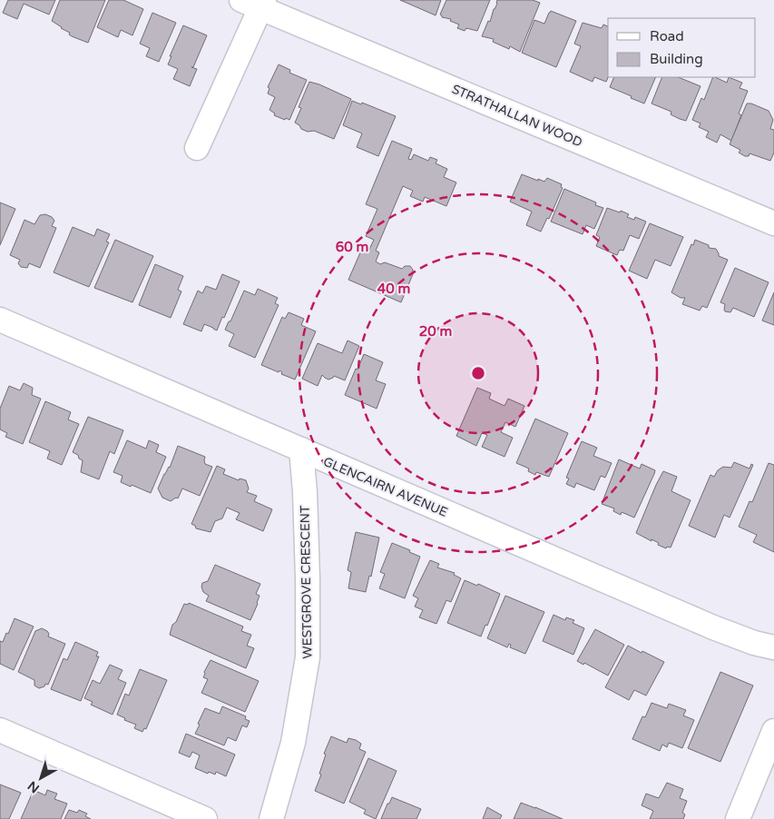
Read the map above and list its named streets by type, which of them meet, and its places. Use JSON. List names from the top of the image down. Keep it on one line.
{"streets":{"street":["STRATHALLAN WOOD","GLENCAIRN AVENUE","WESTGROVE CRESCENT"]},"crossings":[["GLENCAIRN AVENUE","WESTGROVE CRESCENT"]],"legend":["Road","Building"],"north":"bottom left","rings":["60 m","40 m","20 m"]}
